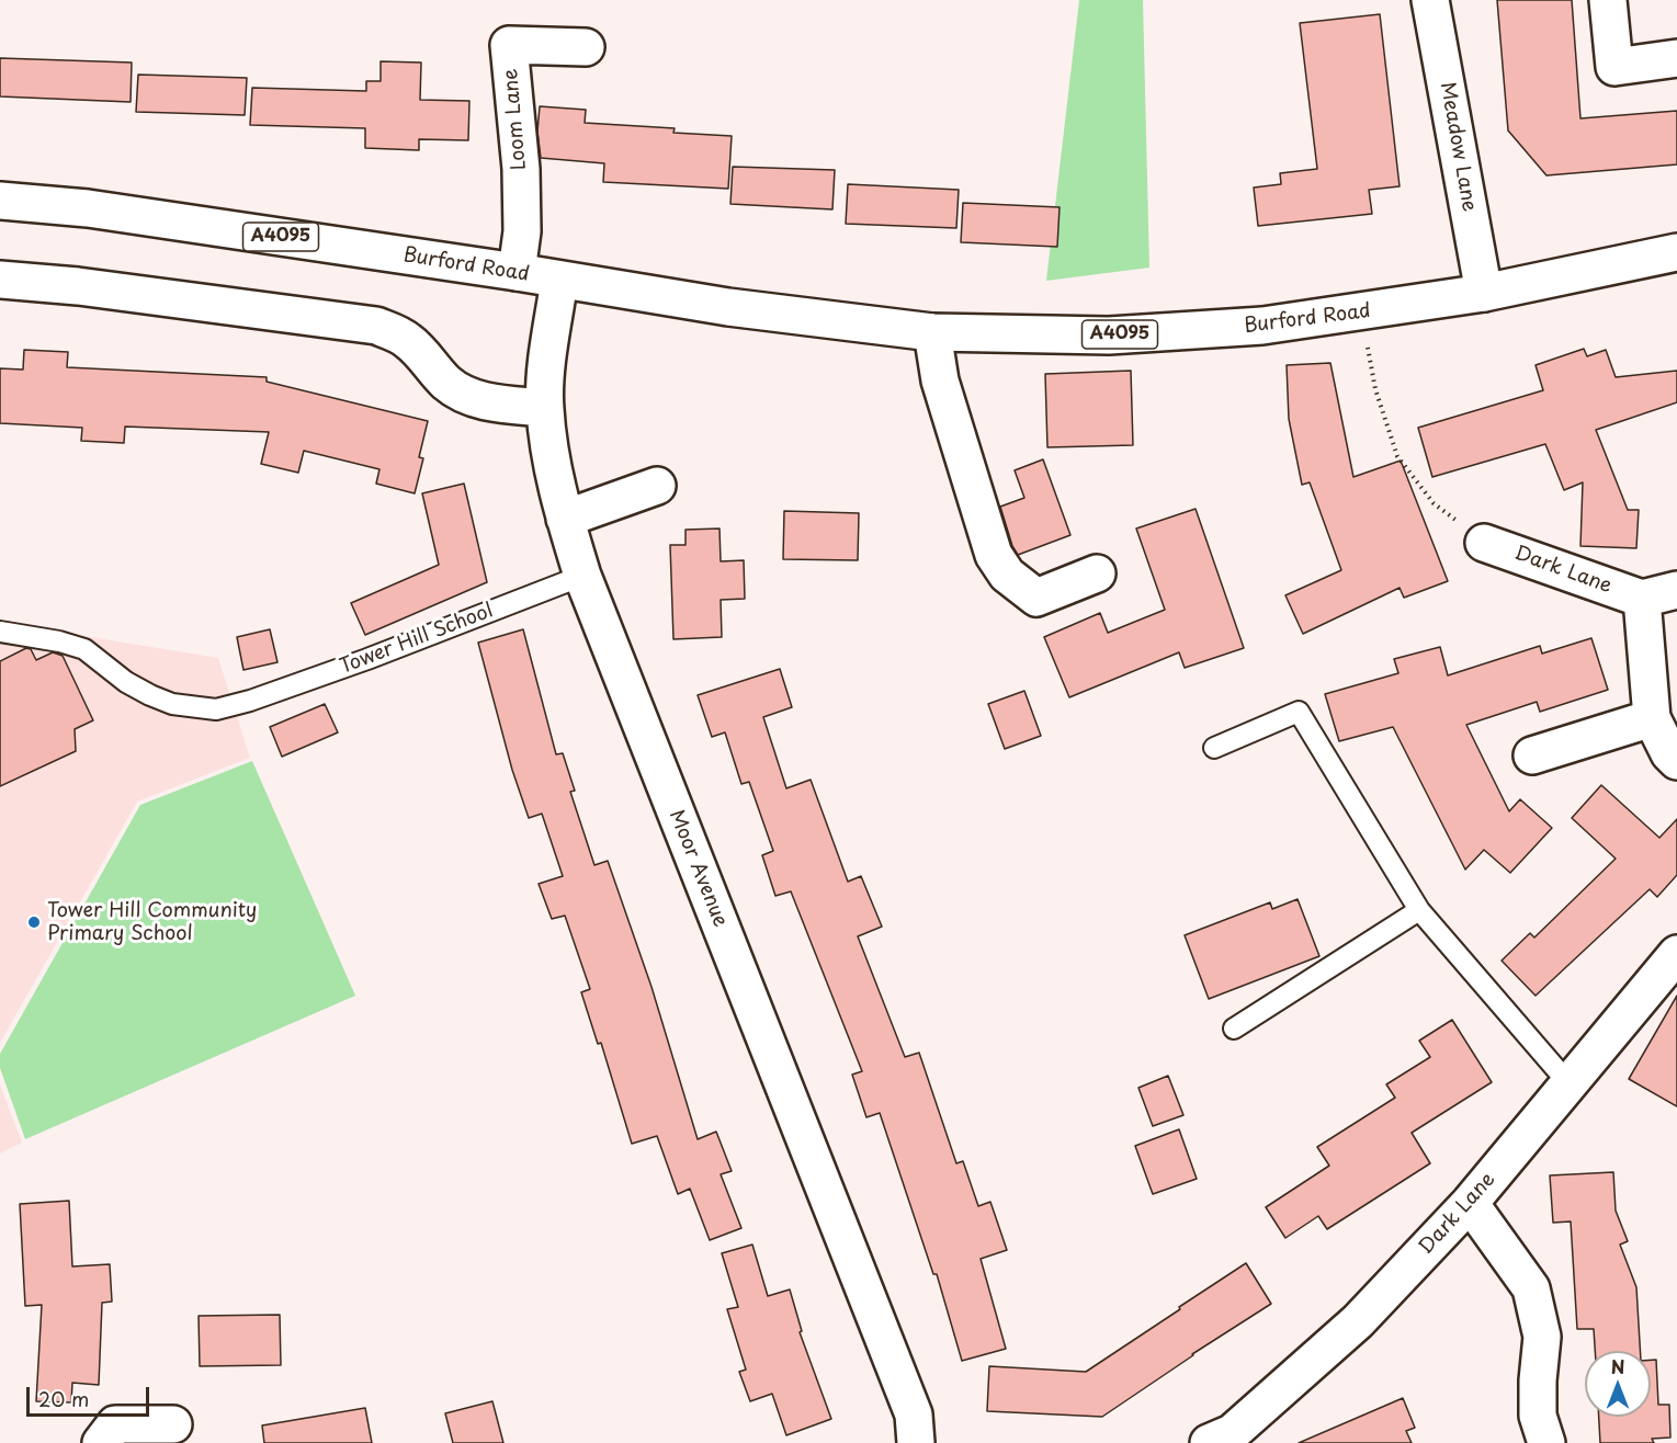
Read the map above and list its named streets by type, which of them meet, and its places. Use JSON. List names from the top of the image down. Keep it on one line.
{"streets":{"street":["Loom Lane","Meadow Lane","A4095","Burford Road","Dark Lane","Moor Avenue"],"lane":["Tower Hill School"]},"crossings":[["Loom Lane","Burford Road"],["Meadow Lane","Burford Road"],["Burford Road","Moor Avenue"],["Tower Hill School","Moor Avenue"]],"places":["Tower Hill Community Primary School"],"scale_bar":"20 m","north":"top"}
